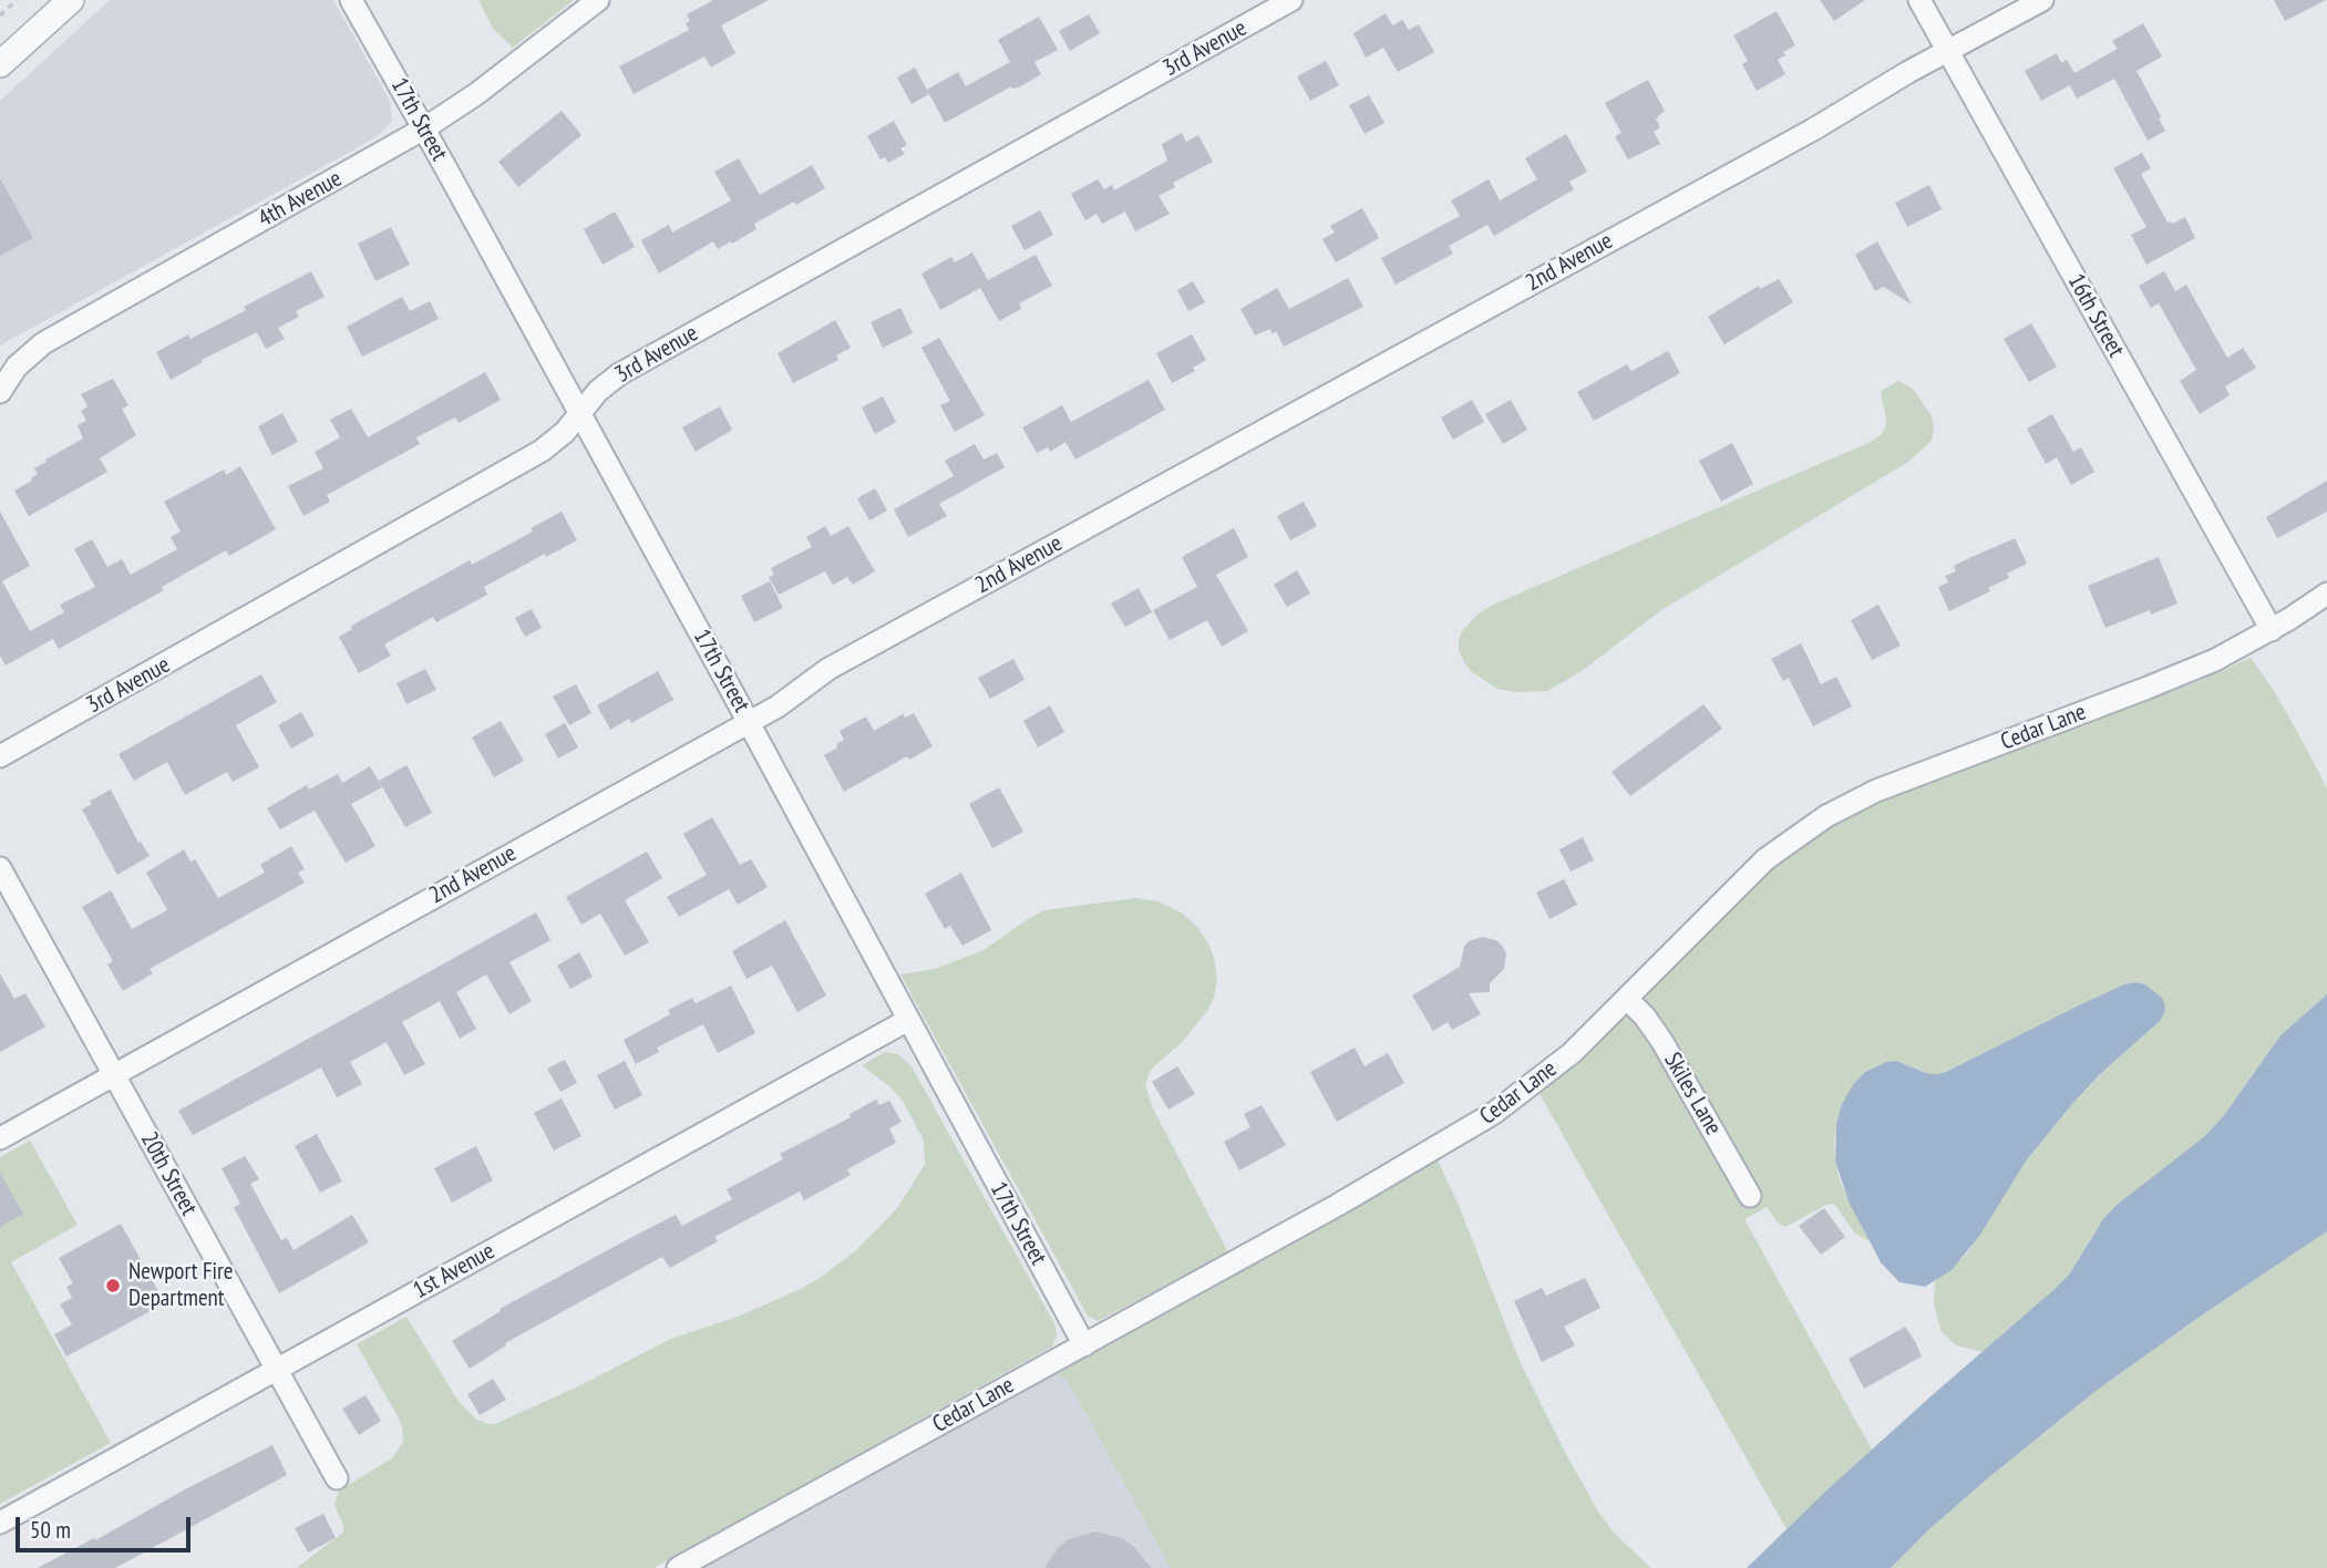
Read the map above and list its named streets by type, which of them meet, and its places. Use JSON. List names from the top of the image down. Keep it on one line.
{"streets":{"street":["3rd Avenue","17th Street","4th Avenue","2nd Avenue","16th Street","Cedar Lane","Skiles Lane","20th Street","1st Avenue"]},"crossings":[["3rd Avenue","17th Street"],["17th Street","4th Avenue"],["17th Street","2nd Avenue"],["17th Street","Cedar Lane"],["17th Street","1st Avenue"],["2nd Avenue","16th Street"],["2nd Avenue","20th Street"],["16th Street","Cedar Lane"],["Cedar Lane","Skiles Lane"],["20th Street","1st Avenue"]],"places":["Newport Fire Department"],"scale_bar":"50 m"}
